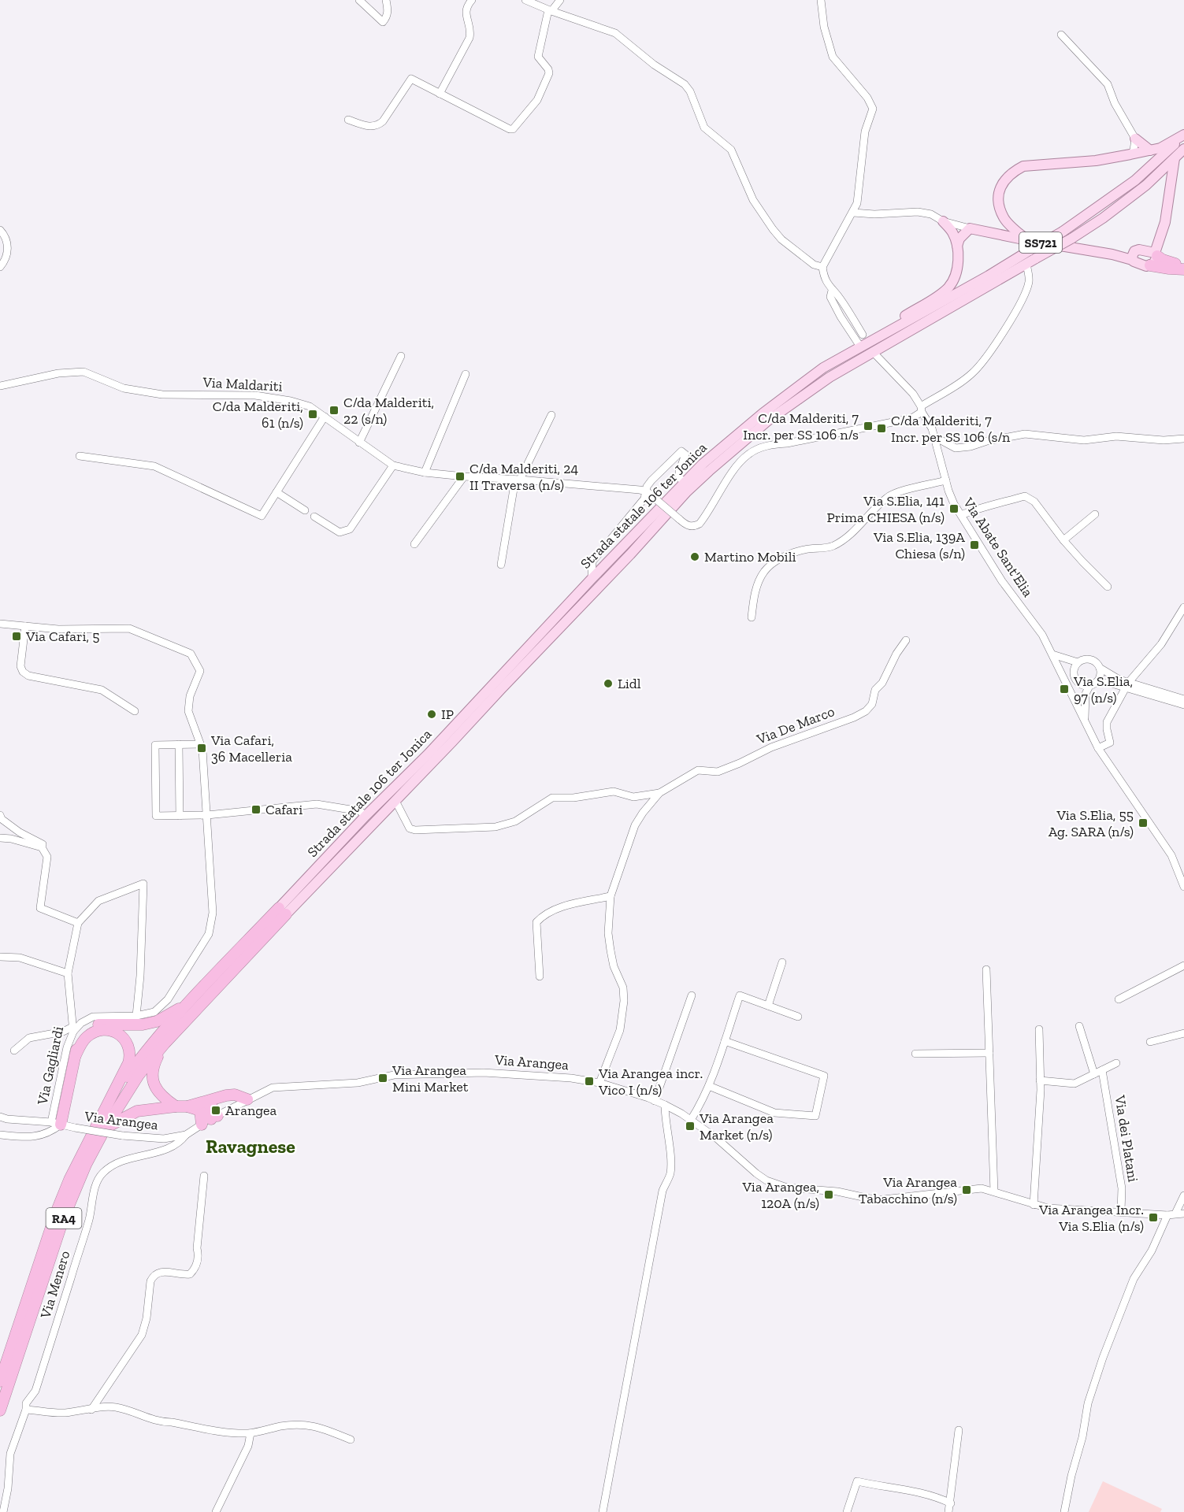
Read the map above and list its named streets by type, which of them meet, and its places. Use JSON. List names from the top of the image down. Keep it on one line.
{"streets":{"highway":["SS721","RA4"],"main road":["Strada statale 106 ter Jonica"],"street":["Via Maldariti","Via Abate Sant'Elia","Via De Marco","Via Arangea","Via Gagliardi","Via dei Platani","Via Menero"]},"crossings":[["SS721","Strada statale 106 ter Jonica"],["Strada statale 106 ter Jonica","RA4"],["Via Arangea","Via Gagliardi"],["Via Arangea","Via dei Platani"],["Via Arangea","Via Menero"]],"districts":["Ravagnese"],"places":{"transit":["C/da Malderiti, 22 (s/n)","C/da Malderiti, 61 (n/s)","C/da Malderiti, 7 Incr. per SS 106 n/s","C/da Malderiti, 7 Incr. per SS 106 (s/n","C/da Malderiti, 24 II Traversa (n/s)","Via S.Elia, 141 Prima CHIESA (n/s)","Via S.Elia, 139A Chiesa (s/n)","Via Cafari, 5","Via S.Elia, 97 (n/s)","Via Cafari, 36 Macelleria","Cafari","Via S.Elia, 55 Ag. SARA (n/s)","Via Arangea Mini Market","Via Arangea incr. Vico I (n/s)","Arangea","Via Arangea Market (n/s)","Via Arangea Tabacchino (n/s)","Via Arangea, 120A (n/s)","Via Arangea Incr. Via S.Elia (n/s)"],"other":["Martino Mobili","Lidl","IP"]}}
